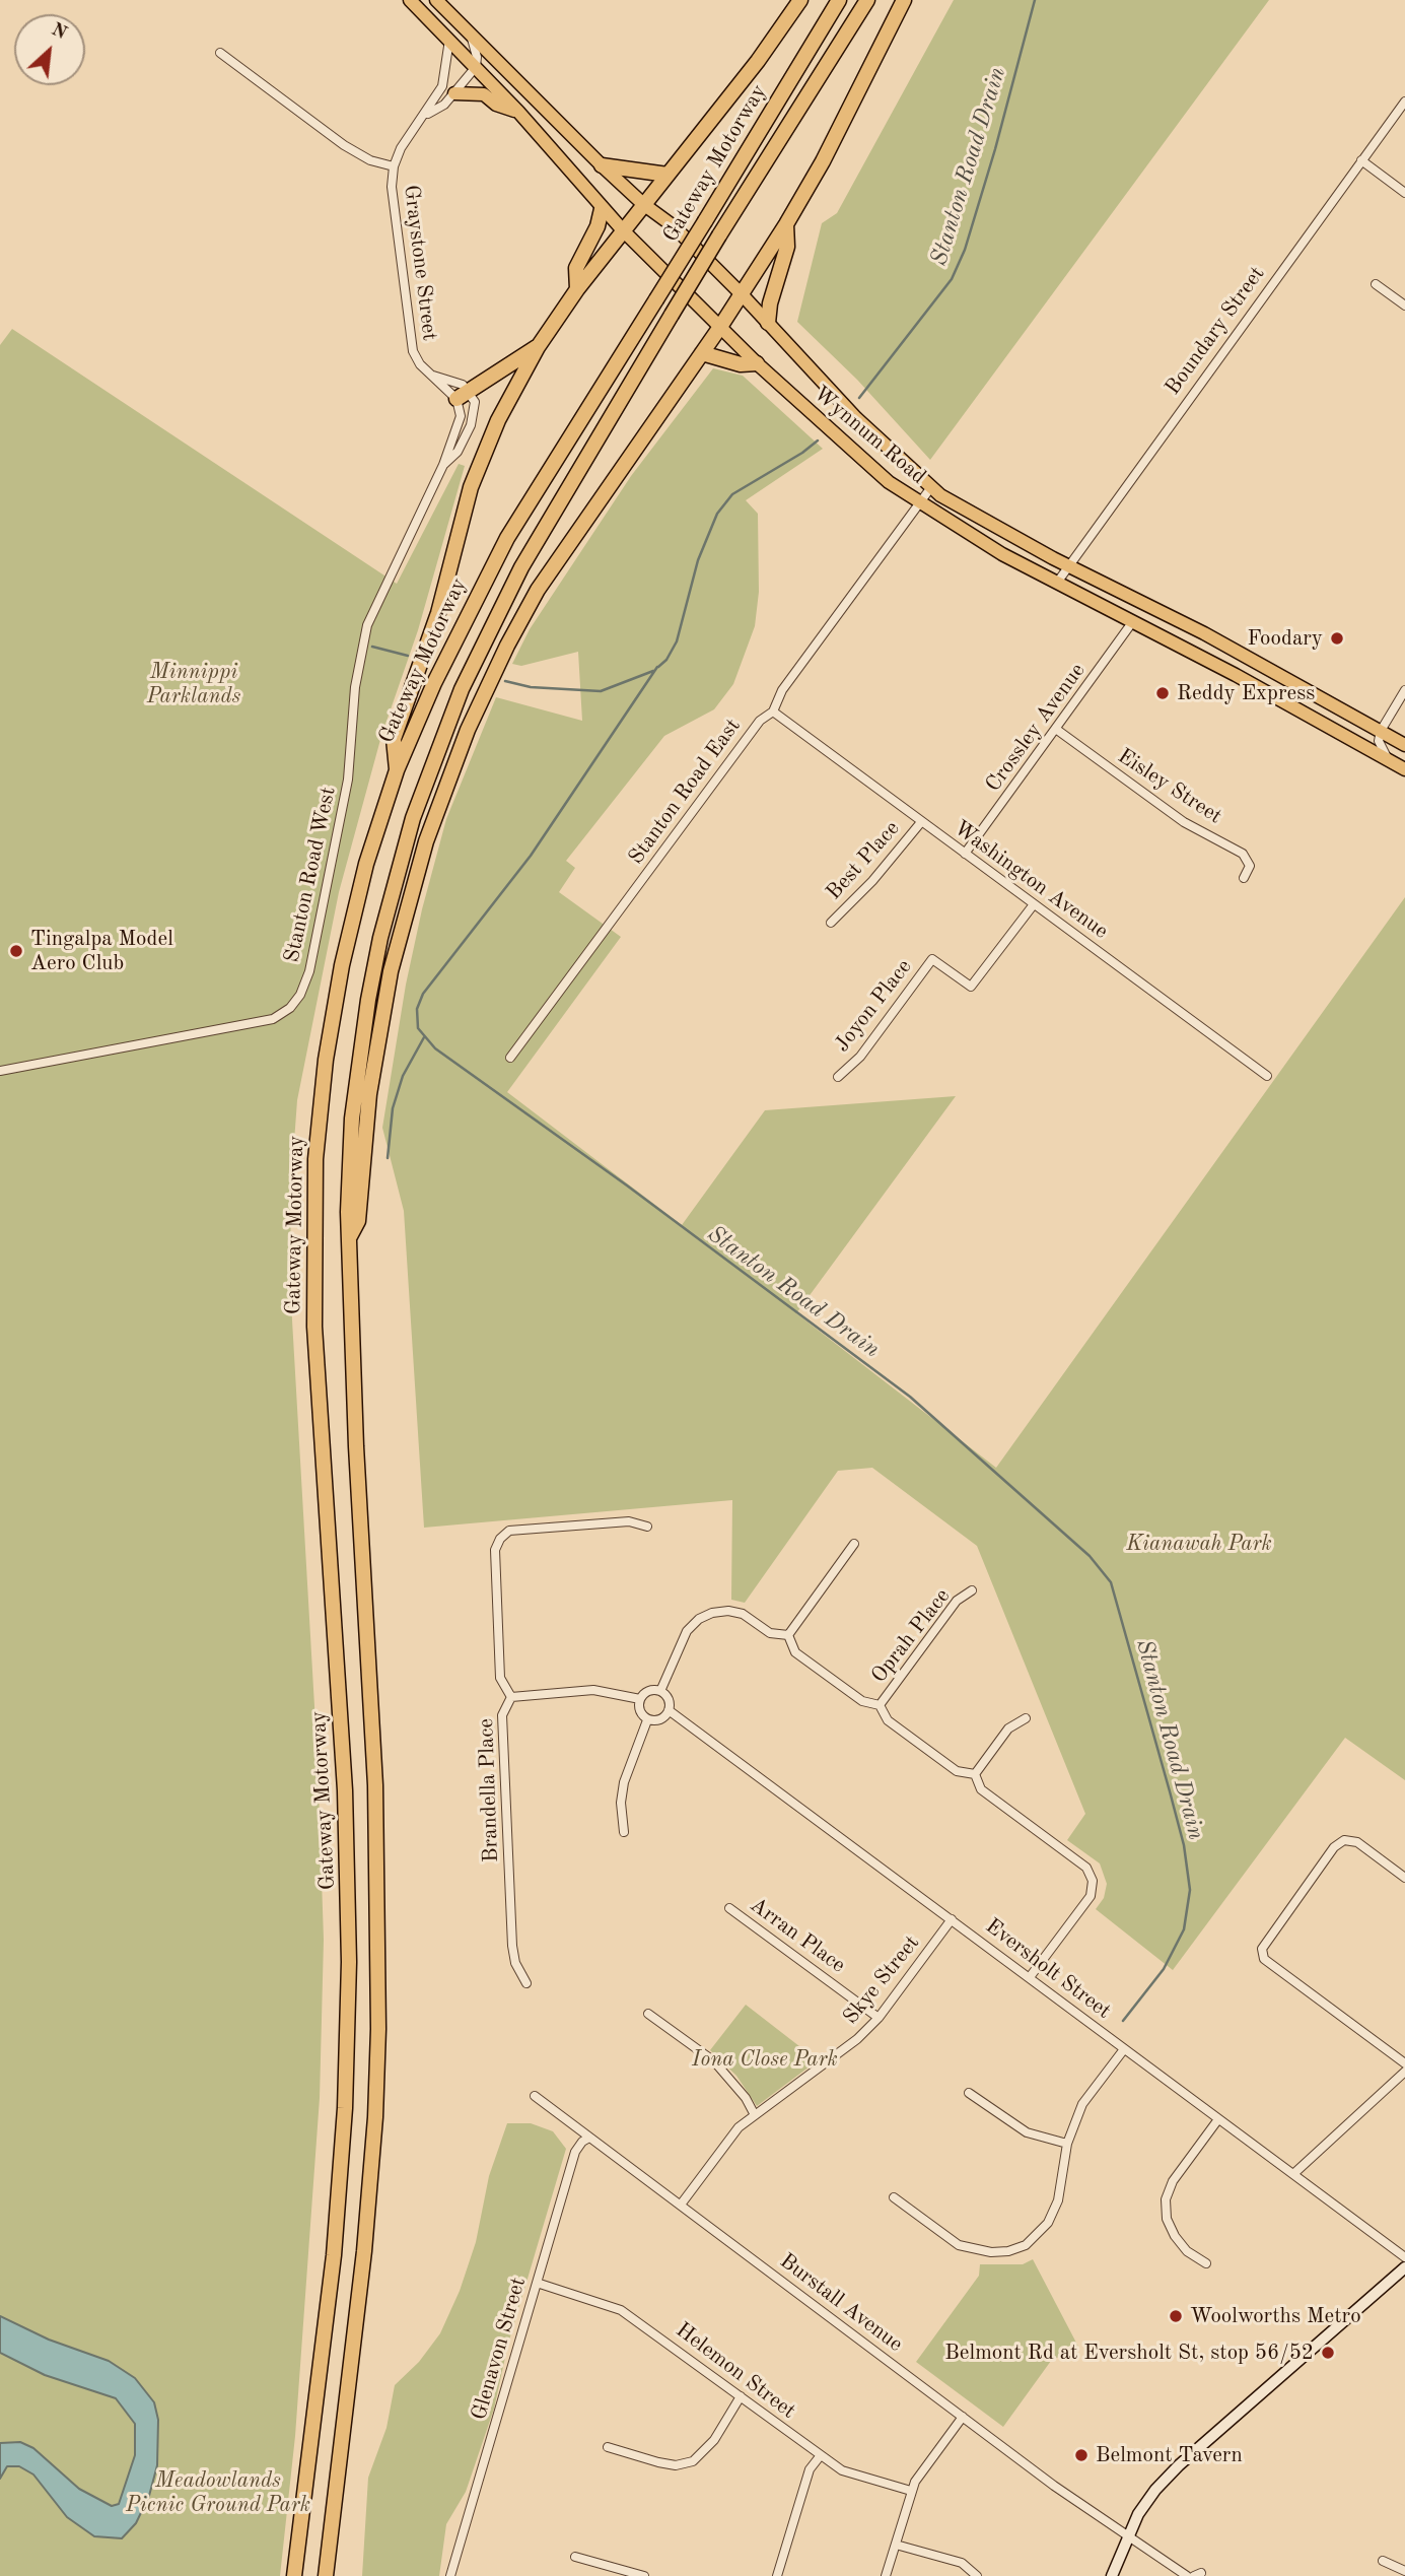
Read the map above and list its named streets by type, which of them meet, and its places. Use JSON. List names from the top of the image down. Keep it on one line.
{"streets":{"highway":["Gateway Motorway"],"main road":["Wynnum Road"],"street":["Graystone Street","Boundary Street","Crossley Avenue","Eisley Street","Stanton Road East","Best Place","Stanton Road West","Washington Avenue","Joyon Place","Oprah Place","Brandella Place","Arran Place","Eversholt Street","Skye Street","Burstall Avenue","Glenavon Street","Helemon Street"]},"crossings":[["Graystone Street","Wynnum Road"],["Graystone Street","Stanton Road West"],["Boundary Street","Wynnum Road"],["Wynnum Road","Crossley Avenue"],["Wynnum Road","Stanton Road East"],["Wynnum Road","Stanton Road West"],["Crossley Avenue","Eisley Street"],["Crossley Avenue","Washington Avenue"],["Stanton Road East","Washington Avenue"],["Best Place","Washington Avenue"],["Washington Avenue","Joyon Place"],["Arran Place","Skye Street"],["Eversholt Street","Skye Street"],["Skye Street","Burstall Avenue"],["Burstall Avenue","Glenavon Street"],["Glenavon Street","Helemon Street"]],"water":["Stanton Road Drain"],"parks":["Minnippi Parklands","Kianawah Park","Iona Close Park","Meadowlands Picnic Ground Park"],"places":["Foodary","Reddy Express","Tingalpa Model Aero Club","Woolworths Metro","Belmont Rd at Eversholt St, stop 56/52","Belmont Tavern"],"north":"top right"}
